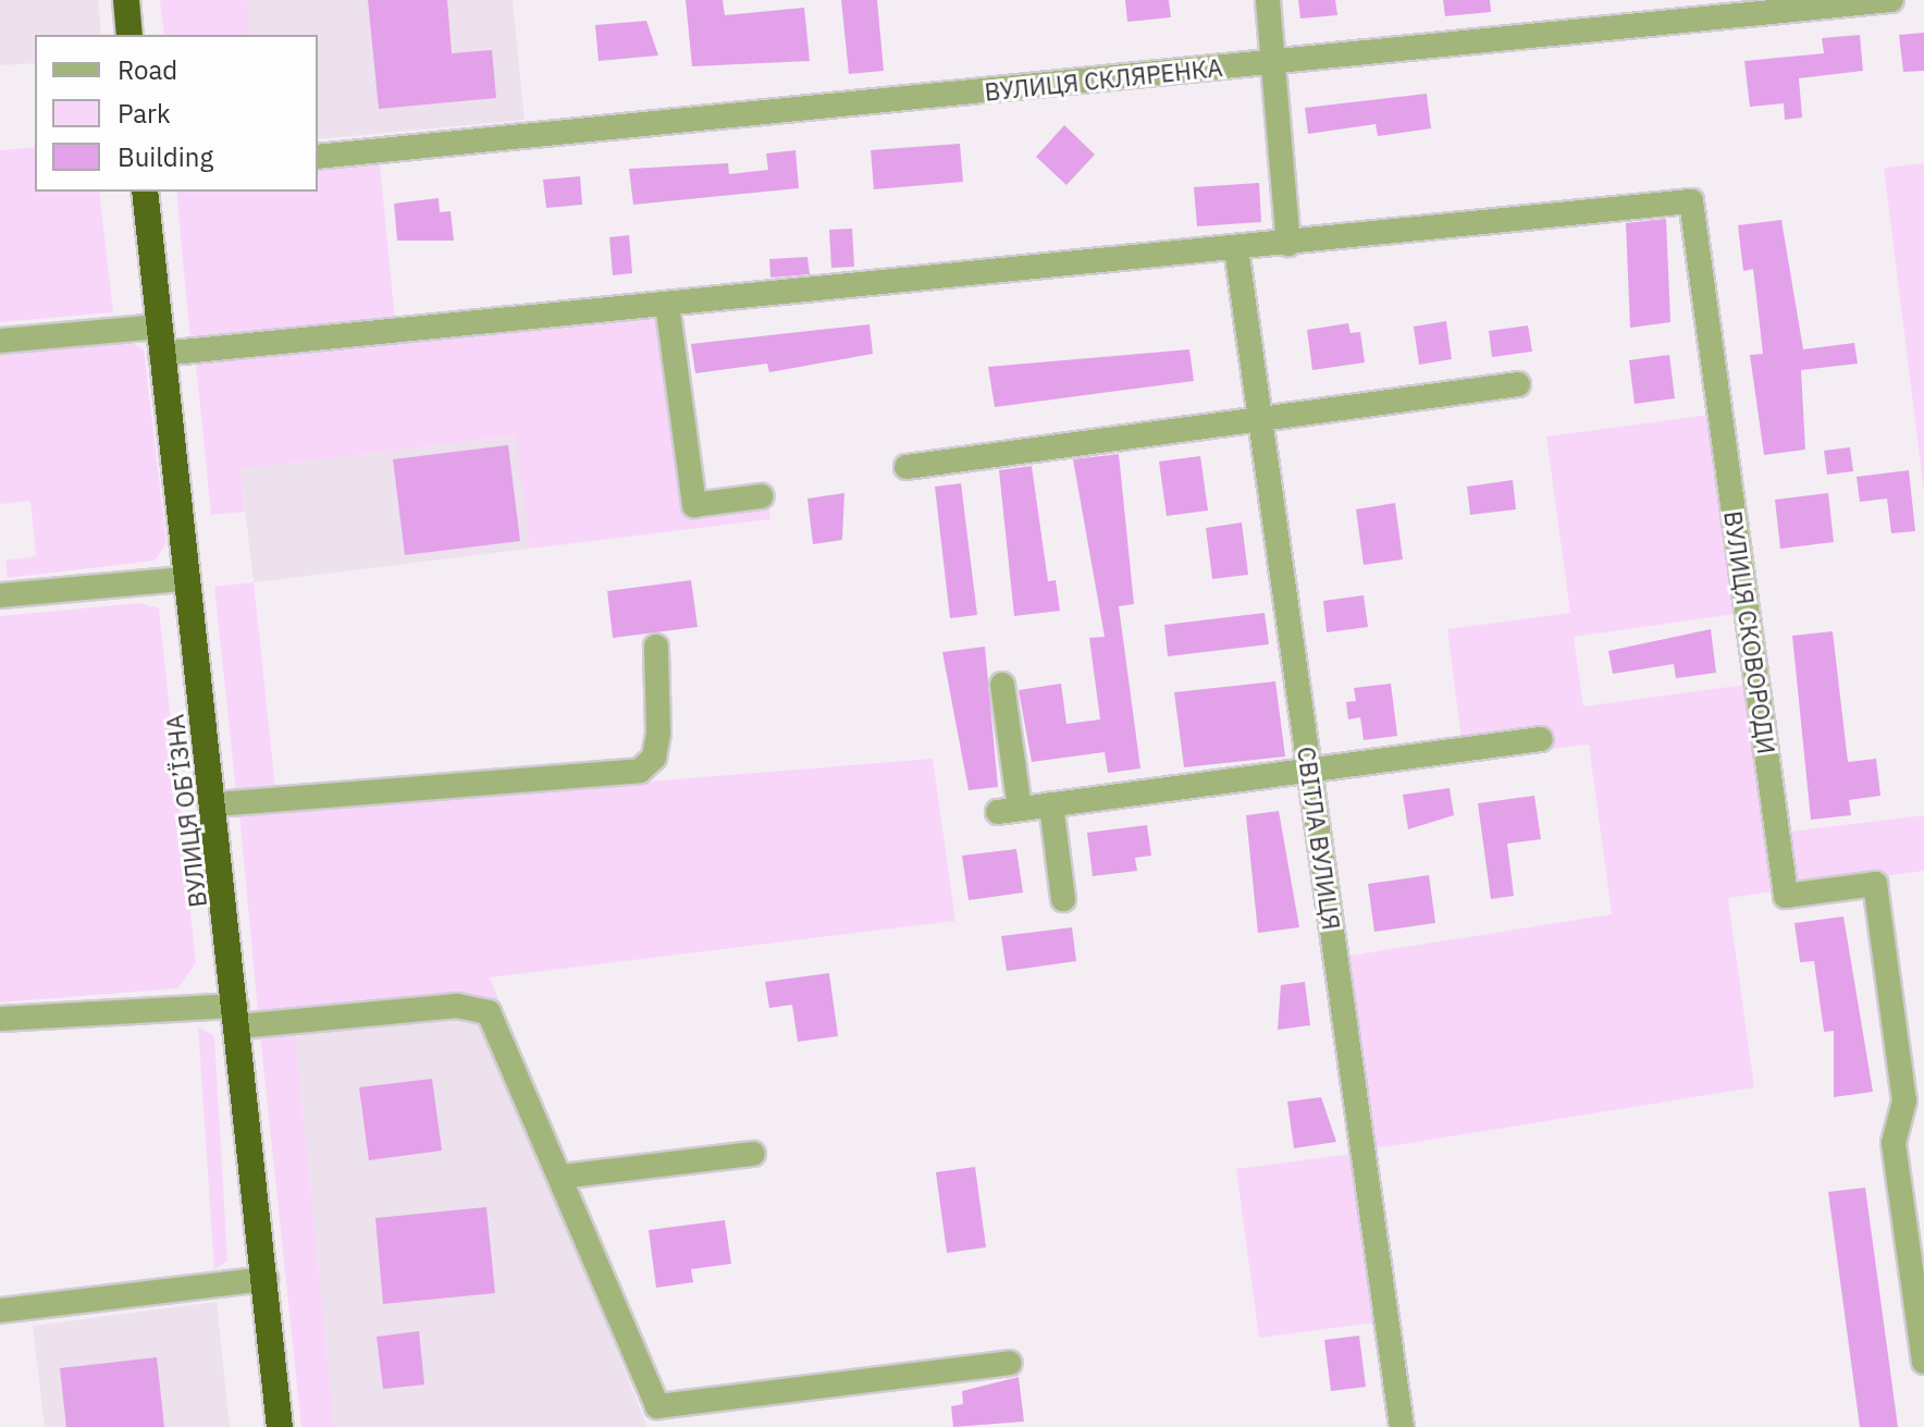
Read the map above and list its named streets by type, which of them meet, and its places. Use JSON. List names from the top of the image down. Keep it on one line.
{"streets":{"highway":["ВУЛИЦЯ ОБ’ЇЗНА"],"street":["ВУЛИЦЯ СКЛЯРЕНКА","ВУЛИЦЯ СКОВОРОДИ","СВІТЛА ВУЛИЦЯ"]},"legend":["Road","Park","Building"]}
